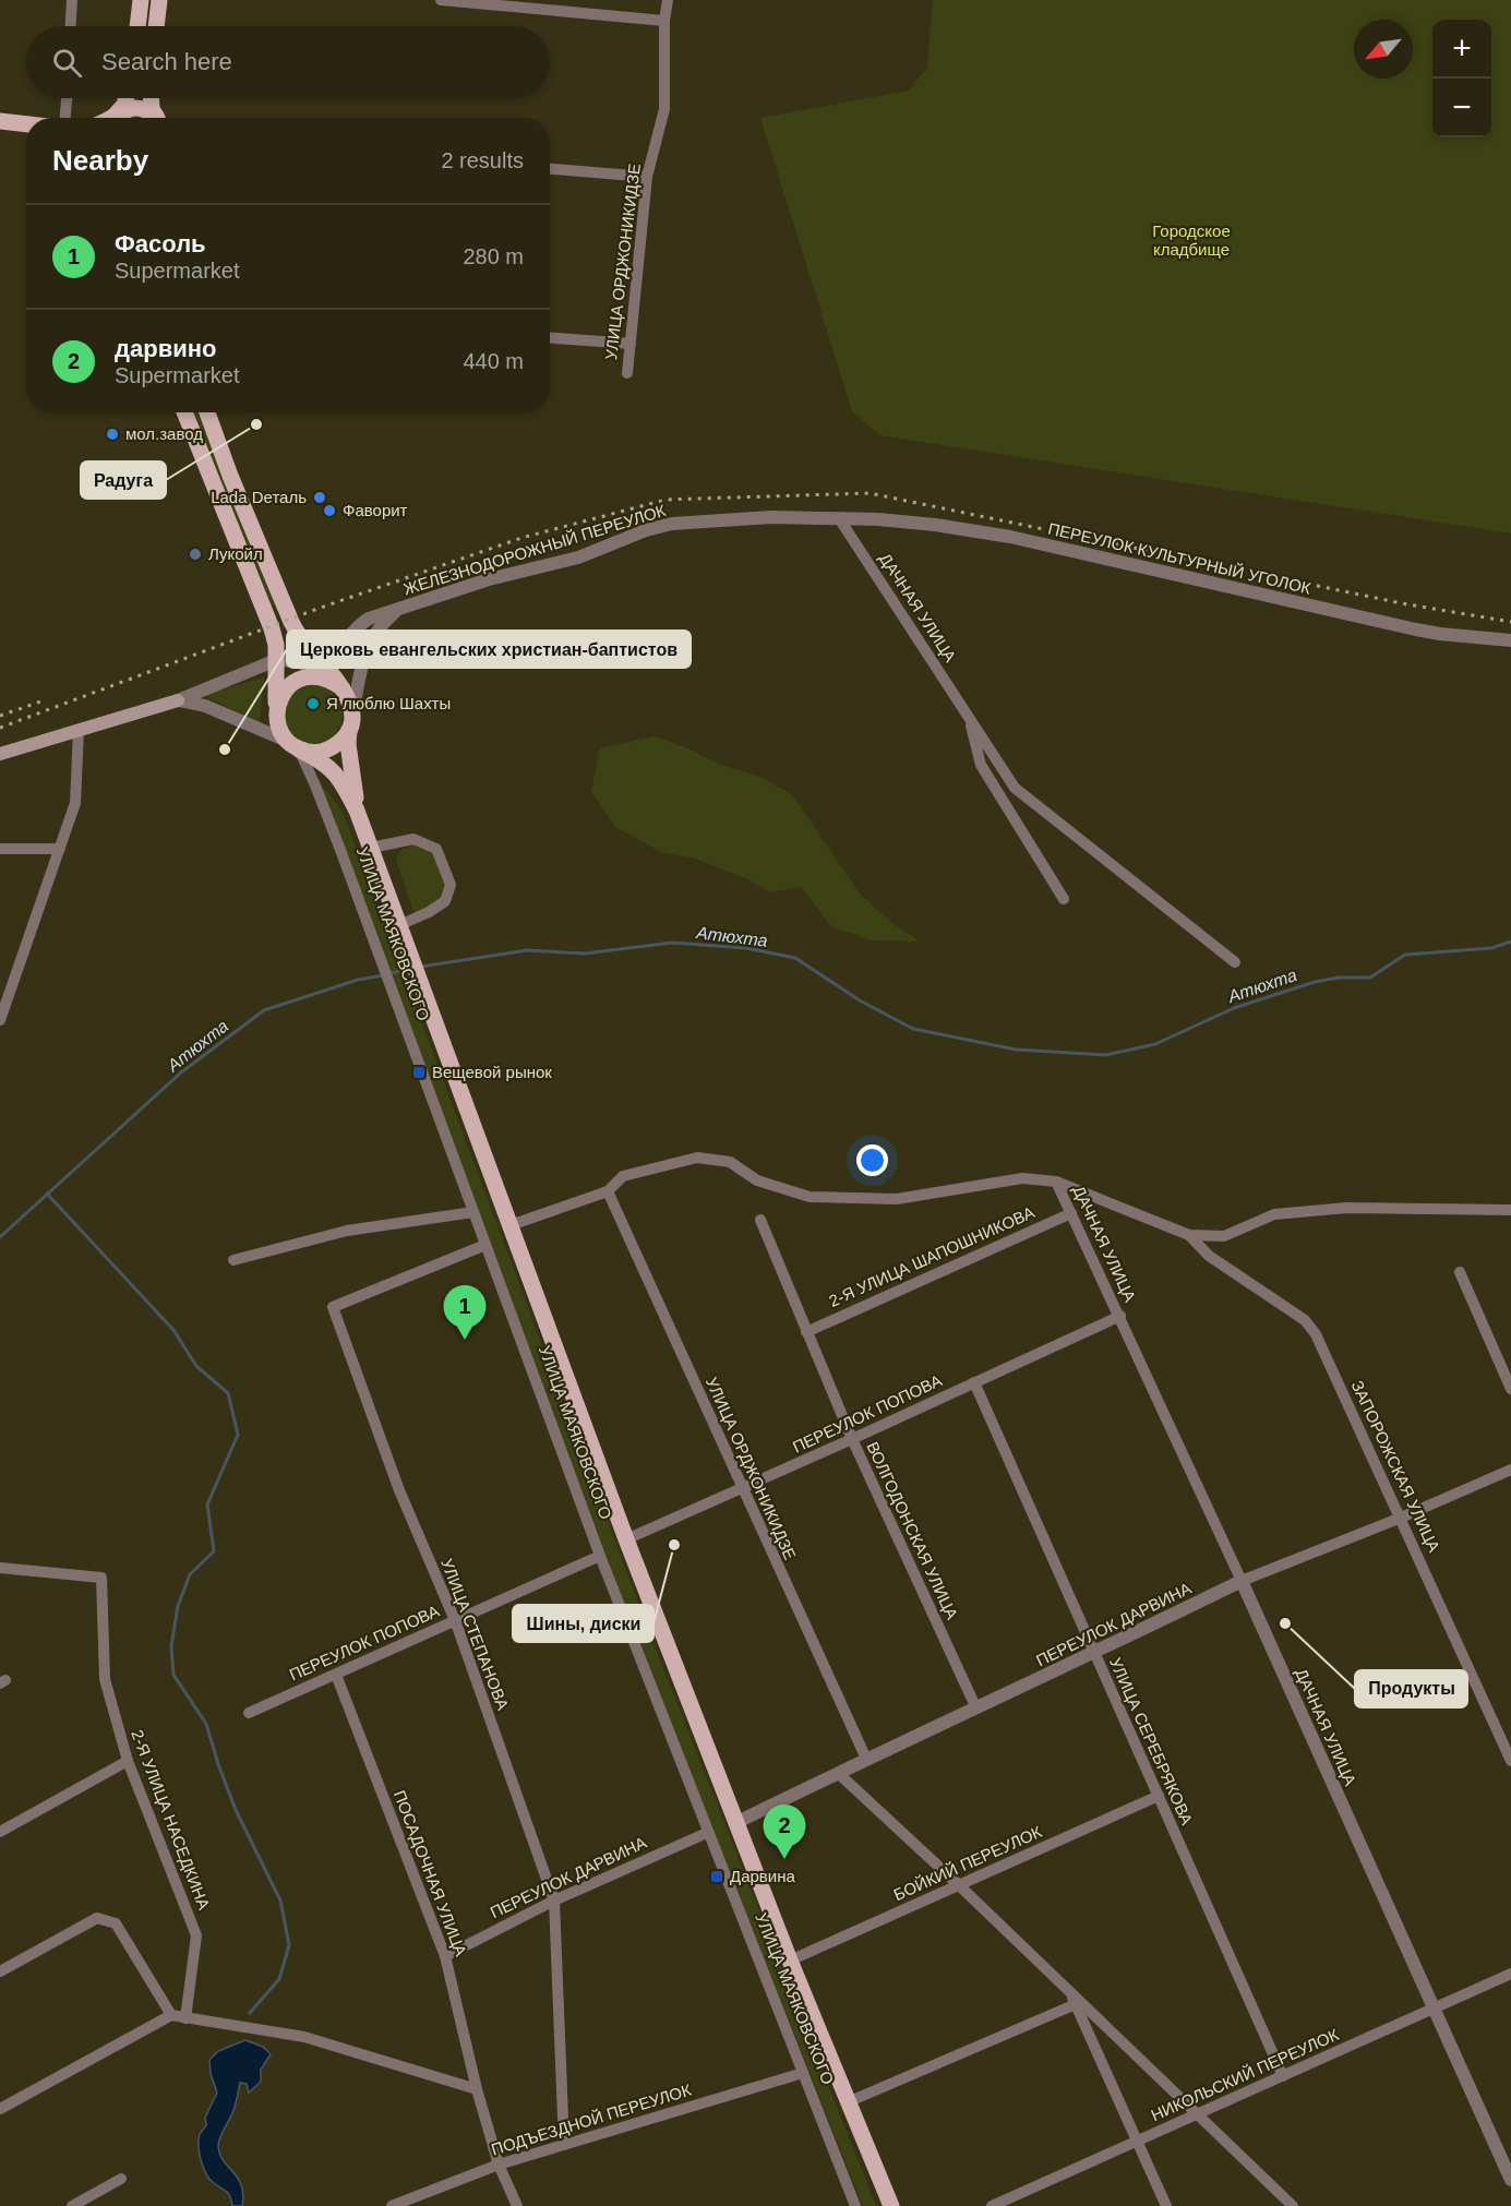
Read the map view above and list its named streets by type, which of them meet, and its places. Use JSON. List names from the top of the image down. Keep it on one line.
{"streets":{"main road":["УЛИЦА МАЯКОВСКОГО"],"street":["УЛИЦА ОРДЖОНИКИДЗЕ","ЖЕЛЕЗНОДОРОЖНЫЙ ПЕРЕУЛОК","ПЕРЕУЛОК КУЛЬТУРНЫЙ УГОЛОК","ДАЧНАЯ УЛИЦА","2-Я УЛИЦА ШАПОШНИКОВА","ПЕРЕУЛОК ПОПОВА","ЗАПОРОЖСКАЯ УЛИЦА","ВОЛГОДОНСКАЯ УЛИЦА","ПЕРЕУЛОК ДАРВИНА","УЛИЦА СТЕПАНОВА","УЛИЦА СЕРЕБРЯКОВА","2-Я УЛИЦА НАСЕДКИНА","БОЙКИЙ ПЕРЕУЛОК","ПОСАДОЧНАЯ УЛИЦА","НИКОЛЬСКИЙ ПЕРЕУЛОК","ПОДЪЕЗДНОЙ ПЕРЕУЛОК"]},"crossings":[["УЛИЦА ОРДЖОНИКИДЗЕ","ПЕРЕУЛОК ПОПОВА"],["УЛИЦА ОРДЖОНИКИДЗЕ","ПЕРЕУЛОК ДАРВИНА"],["ЖЕЛЕЗНОДОРОЖНЫЙ ПЕРЕУЛОК","ПЕРЕУЛОК КУЛЬТУРНЫЙ УГОЛОК"],["ЖЕЛЕЗНОДОРОЖНЫЙ ПЕРЕУЛОК","ДАЧНАЯ УЛИЦА"],["ПЕРЕУЛОК КУЛЬТУРНЫЙ УГОЛОК","ДАЧНАЯ УЛИЦА"],["ДАЧНАЯ УЛИЦА","2-Я УЛИЦА ШАПОШНИКОВА"],["ДАЧНАЯ УЛИЦА","ПЕРЕУЛОК ПОПОВА"],["ДАЧНАЯ УЛИЦА","ПЕРЕУЛОК ДАРВИНА"],["ДАЧНАЯ УЛИЦА","НИКОЛЬСКИЙ ПЕРЕУЛОК"],["УЛИЦА МАЯКОВСКОГО","ПЕРЕУЛОК ПОПОВА"],["УЛИЦА МАЯКОВСКОГО","ПЕРЕУЛОК ДАРВИНА"],["УЛИЦА МАЯКОВСКОГО","УЛИЦА СТЕПАНОВА"],["УЛИЦА МАЯКОВСКОГО","БОЙКИЙ ПЕРЕУЛОК"],["УЛИЦА МАЯКОВСКОГО","ПОДЪЕЗДНОЙ ПЕРЕУЛОК"],["2-Я УЛИЦА ШАПОШНИКОВА","ВОЛГОДОНСКАЯ УЛИЦА"],["ПЕРЕУЛОК ПОПОВА","ВОЛГОДОНСКАЯ УЛИЦА"],["ПЕРЕУЛОК ПОПОВА","УЛИЦА СТЕПАНОВА"],["ПЕРЕУЛОК ПОПОВА","УЛИЦА СЕРЕБРЯКОВА"],["ПЕРЕУЛОК ПОПОВА","ПОСАДОЧНАЯ УЛИЦА"],["ЗАПОРОЖСКАЯ УЛИЦА","ПЕРЕУЛОК ДАРВИНА"],["ВОЛГОДОНСКАЯ УЛИЦА","ПЕРЕУЛОК ДАРВИНА"],["ПЕРЕУЛОК ДАРВИНА","УЛИЦА СТЕПАНОВА"],["ПЕРЕУЛОК ДАРВИНА","УЛИЦА СЕРЕБРЯКОВА"],["ПЕРЕУЛОК ДАРВИНА","ПОСАДОЧНАЯ УЛИЦА"],["УЛИЦА СТЕПАНОВА","ПОДЪЕЗДНОЙ ПЕРЕУЛОК"],["УЛИЦА СЕРЕБРЯКОВА","БОЙКИЙ ПЕРЕУЛОК"],["УЛИЦА СЕРЕБРЯКОВА","НИКОЛЬСКИЙ ПЕРЕУЛОК"],["ПОСАДОЧНАЯ УЛИЦА","ПОДЪЕЗДНОЙ ПЕРЕУЛОК"]],"water":["Атюхта"],"parks":["Городское кладбище"],"places":{"other":["Радуга","мол.завод","Lada Dеталь","Фаворит","Лукойл","Я люблю Шахты","Церковь евангельских христиан-баптистов","Шины, диски","Продукты"],"transit":["Вещевой рынок","Дарвина"]},"north":"bottom left","page":{"map_buttons":["+","−"],"search":"Search here","heading":["Nearby","2 results"],"list":[{"mark":"1","name":"Фасоль","note":"Supermarket","value":"280 m"},{"mark":"2","name":"дарвино","note":"Supermarket","value":"440 m"}],"pins":["1","2"]}}
